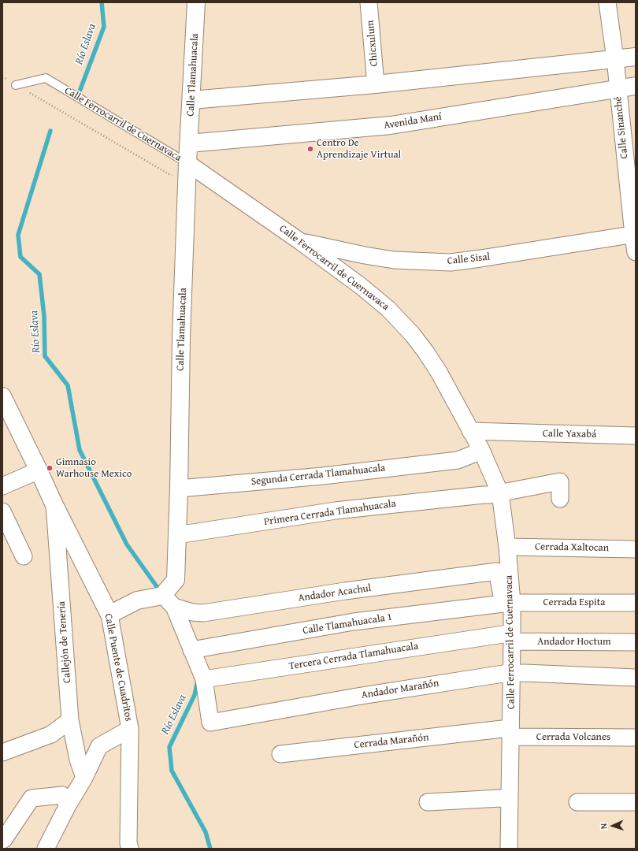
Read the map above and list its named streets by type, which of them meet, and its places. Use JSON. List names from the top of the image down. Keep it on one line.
{"streets":{"street":["Chicxulum","Calle Tlamahuacala","Avenida Maní","Calle Ferrocarril de Cuernavaca","Calle Sinanché","Calle Sisal","Calle Yaxabá","Segunda Cerrada Tlamahuacala","Primera Cerrada Tlamahuacala","Cerrada Xaltocan","Andador Acachul","Cerrada Espita","Calle Tlamahuacala 1","Callejón de Tenería","Andador Hoctum","Tercera Cerrada Tlamahuacala","Calle Puente de Cuadritos","Andador Marañón","Cerrada Volcanes","Cerrada Marañón"]},"crossings":[["Calle Tlamahuacala","Avenida Maní"],["Calle Tlamahuacala","Calle Ferrocarril de Cuernavaca"],["Calle Tlamahuacala","Segunda Cerrada Tlamahuacala"],["Calle Tlamahuacala","Primera Cerrada Tlamahuacala"],["Calle Tlamahuacala","Andador Acachul"],["Avenida Maní","Calle Sinanché"],["Calle Ferrocarril de Cuernavaca","Calle Sisal"],["Calle Ferrocarril de Cuernavaca","Calle Yaxabá"],["Calle Ferrocarril de Cuernavaca","Segunda Cerrada Tlamahuacala"],["Calle Ferrocarril de Cuernavaca","Primera Cerrada Tlamahuacala"],["Calle Ferrocarril de Cuernavaca","Cerrada Xaltocan"],["Calle Ferrocarril de Cuernavaca","Andador Acachul"],["Calle Ferrocarril de Cuernavaca","Cerrada Espita"],["Calle Ferrocarril de Cuernavaca","Calle Tlamahuacala 1"],["Calle Ferrocarril de Cuernavaca","Andador Hoctum"],["Calle Ferrocarril de Cuernavaca","Tercera Cerrada Tlamahuacala"],["Calle Ferrocarril de Cuernavaca","Andador Marañón"],["Calle Ferrocarril de Cuernavaca","Cerrada Volcanes"],["Calle Ferrocarril de Cuernavaca","Cerrada Marañón"],["Calle Sinanché","Calle Sisal"],["Cerrada Espita","Calle Tlamahuacala 1"],["Callejón de Tenería","Calle Puente de Cuadritos"],["Andador Hoctum","Tercera Cerrada Tlamahuacala"],["Tercera Cerrada Tlamahuacala","Andador Marañón"],["Cerrada Volcanes","Cerrada Marañón"]],"water":["Río Eslava"],"places":["Centro De Aprendizaje Virtual","Gimnasio Warhouse Mexico"],"north":"left"}
